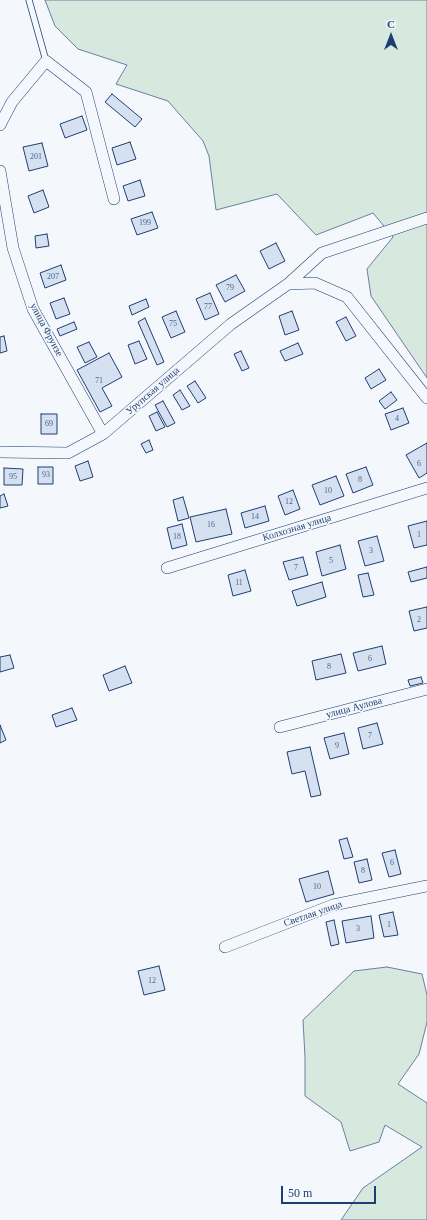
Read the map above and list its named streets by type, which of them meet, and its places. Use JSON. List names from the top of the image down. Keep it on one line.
{"streets":{"street":["улица Фрунзе","Урупская улица","Колхозная улица","улица Аулова","Светлая улица"]},"crossings":[["улица Фрунзе","Урупская улица"]],"house_numbers":["201","199","207","79","77","75","71","4","69","6","93","95","8","10","12","14","16","1","18","3","5","7","11","2","6","8","7","9","6","8","10","1","3","12"],"scale_bar":"50 m","north":"top"}
